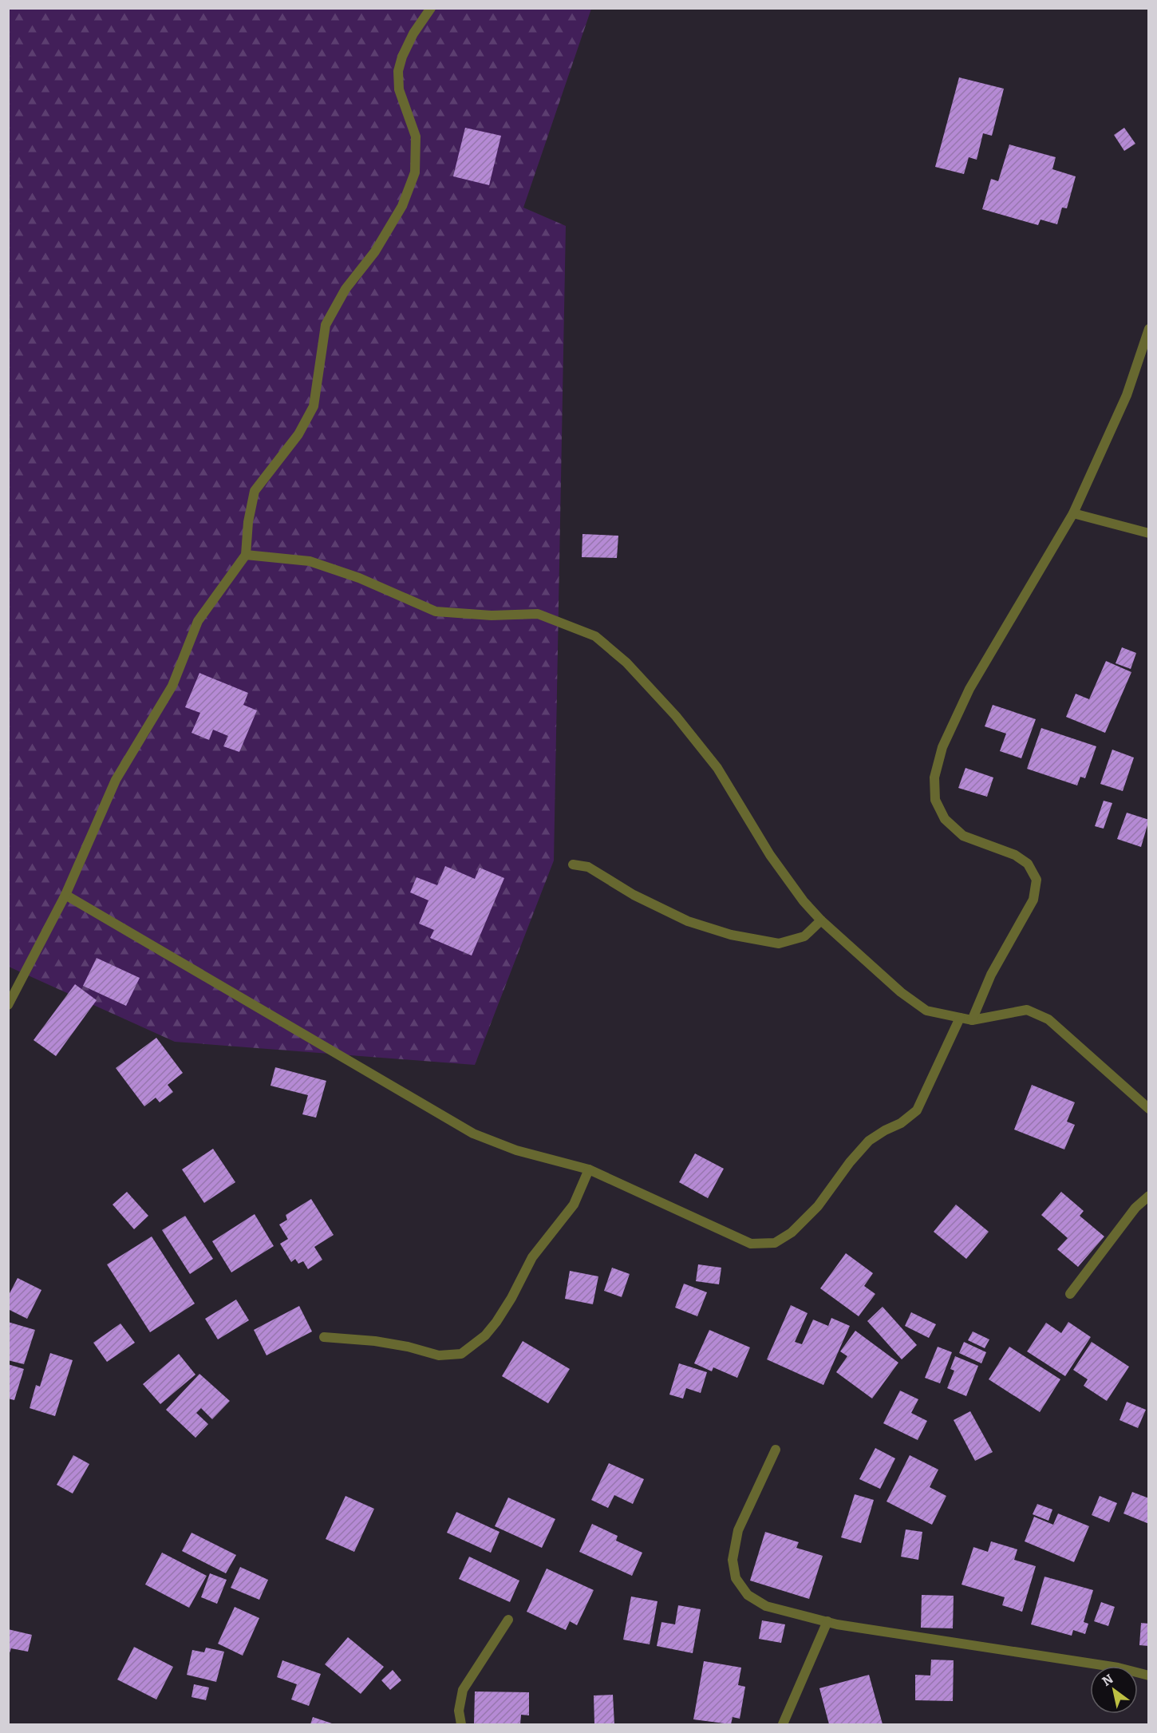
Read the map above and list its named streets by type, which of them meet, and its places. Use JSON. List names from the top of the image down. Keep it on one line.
{"north":"top left"}
